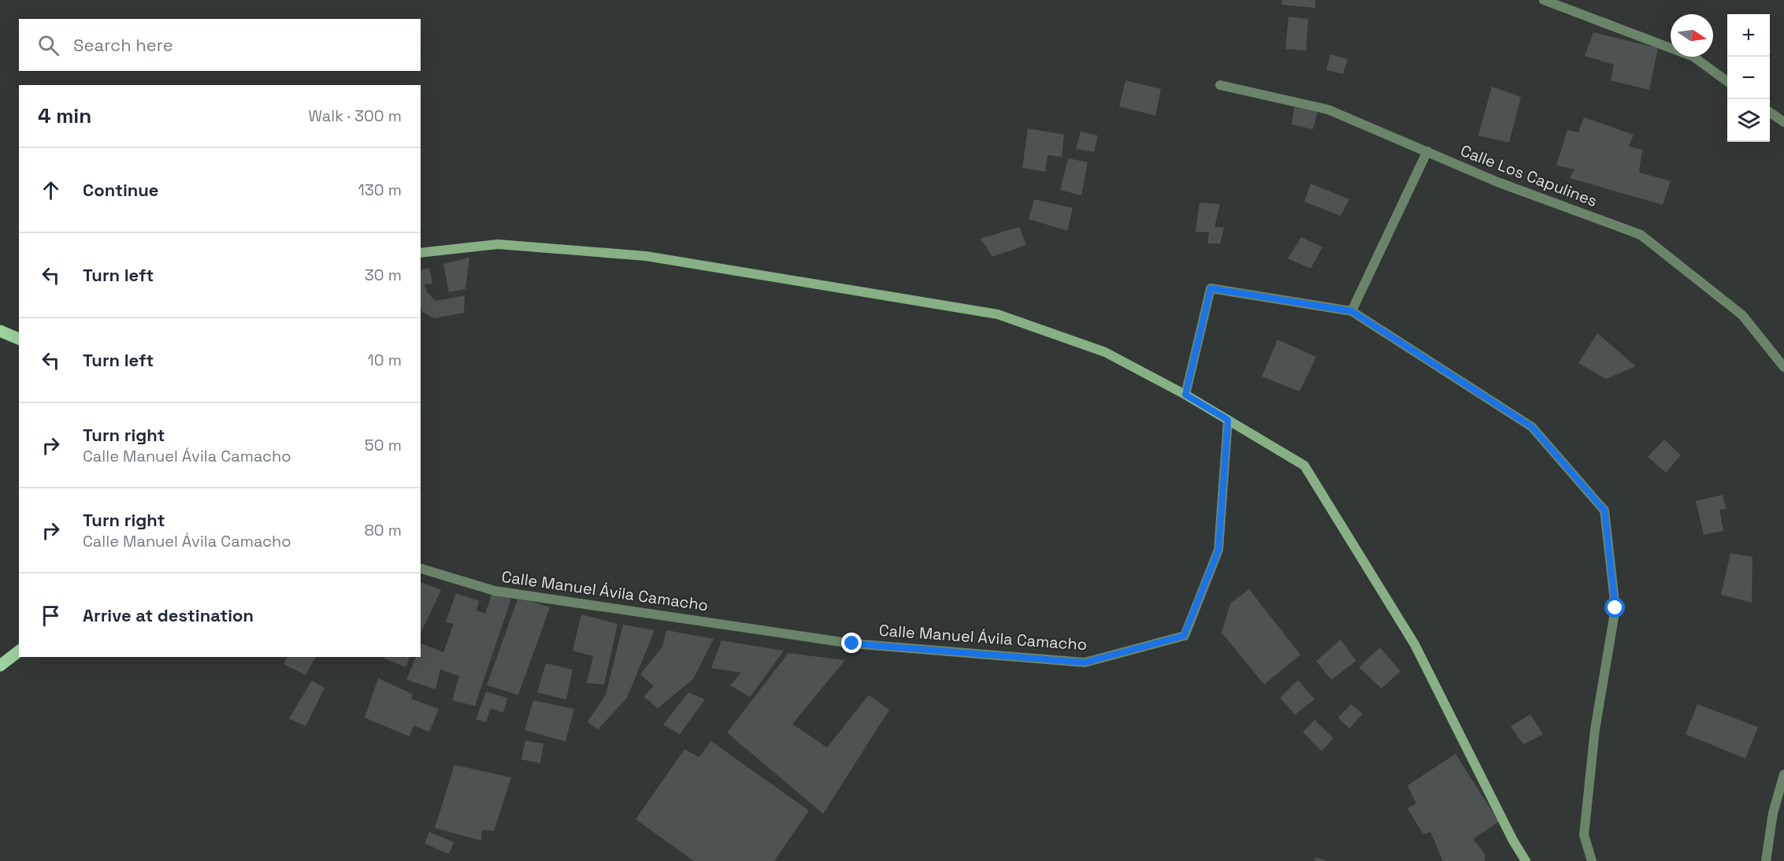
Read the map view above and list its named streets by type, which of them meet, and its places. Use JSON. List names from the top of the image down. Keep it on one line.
{"streets":{"street":["Calle Los Capulines","Calle Manuel Ávila Camacho"]},"north":"right","page":{"map_buttons":["+","−"],"search":"Search here","heading":["4 min","Walk · 300 m"],"list":[["Continue","130 m"],["Turn left","30 m"],["Turn left","10 m"],["Turn right","Calle Manuel Ávila Camacho","50 m"],["Turn right","Calle Manuel Ávila Camacho","80 m"],"Arrive at destination"]}}
